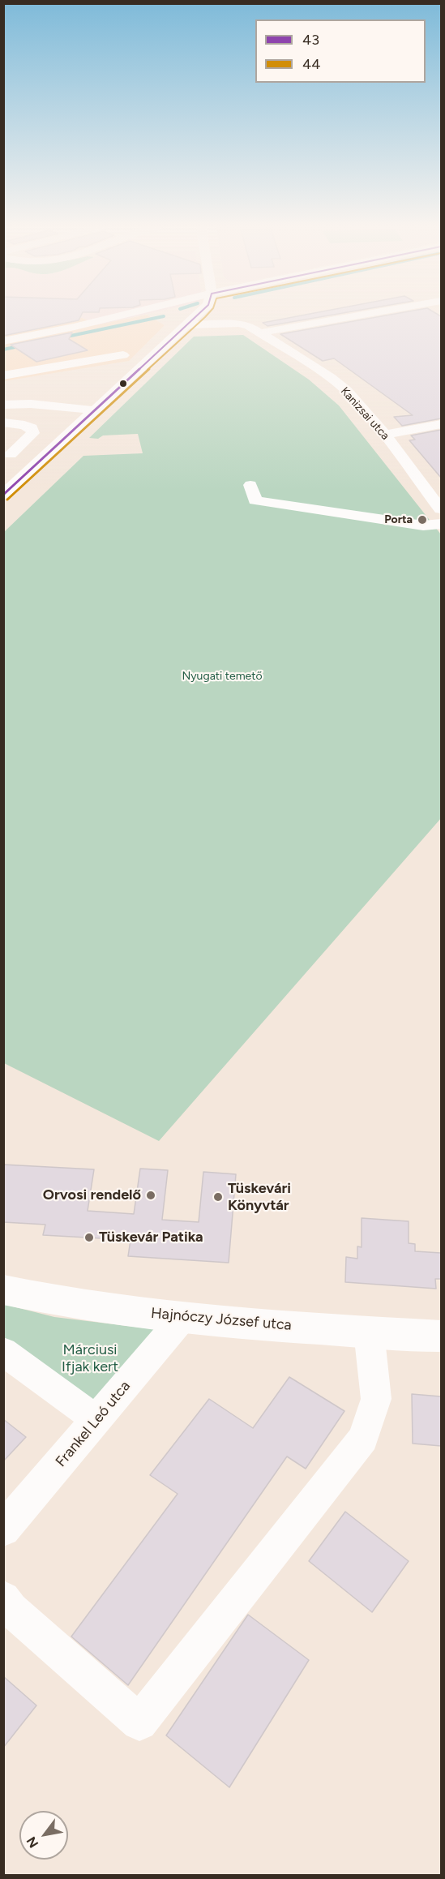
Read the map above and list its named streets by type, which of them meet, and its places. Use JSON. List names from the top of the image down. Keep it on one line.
{"streets":{"main road":["Hajnóczy József utca"],"street":["Kanizsai utca","Frankel Leó utca"]},"crossings":[["Hajnóczy József utca","Frankel Leó utca"]],"parks":["Nyugati temető","Márciusi Ifjak kert"],"places":["Porta","Orvosi rendelő","Tüskevári Könyvtár","Tüskevár Patika"],"lines":["transit line 43","transit line 44"],"legend":["43","44"],"north":"bottom left"}
